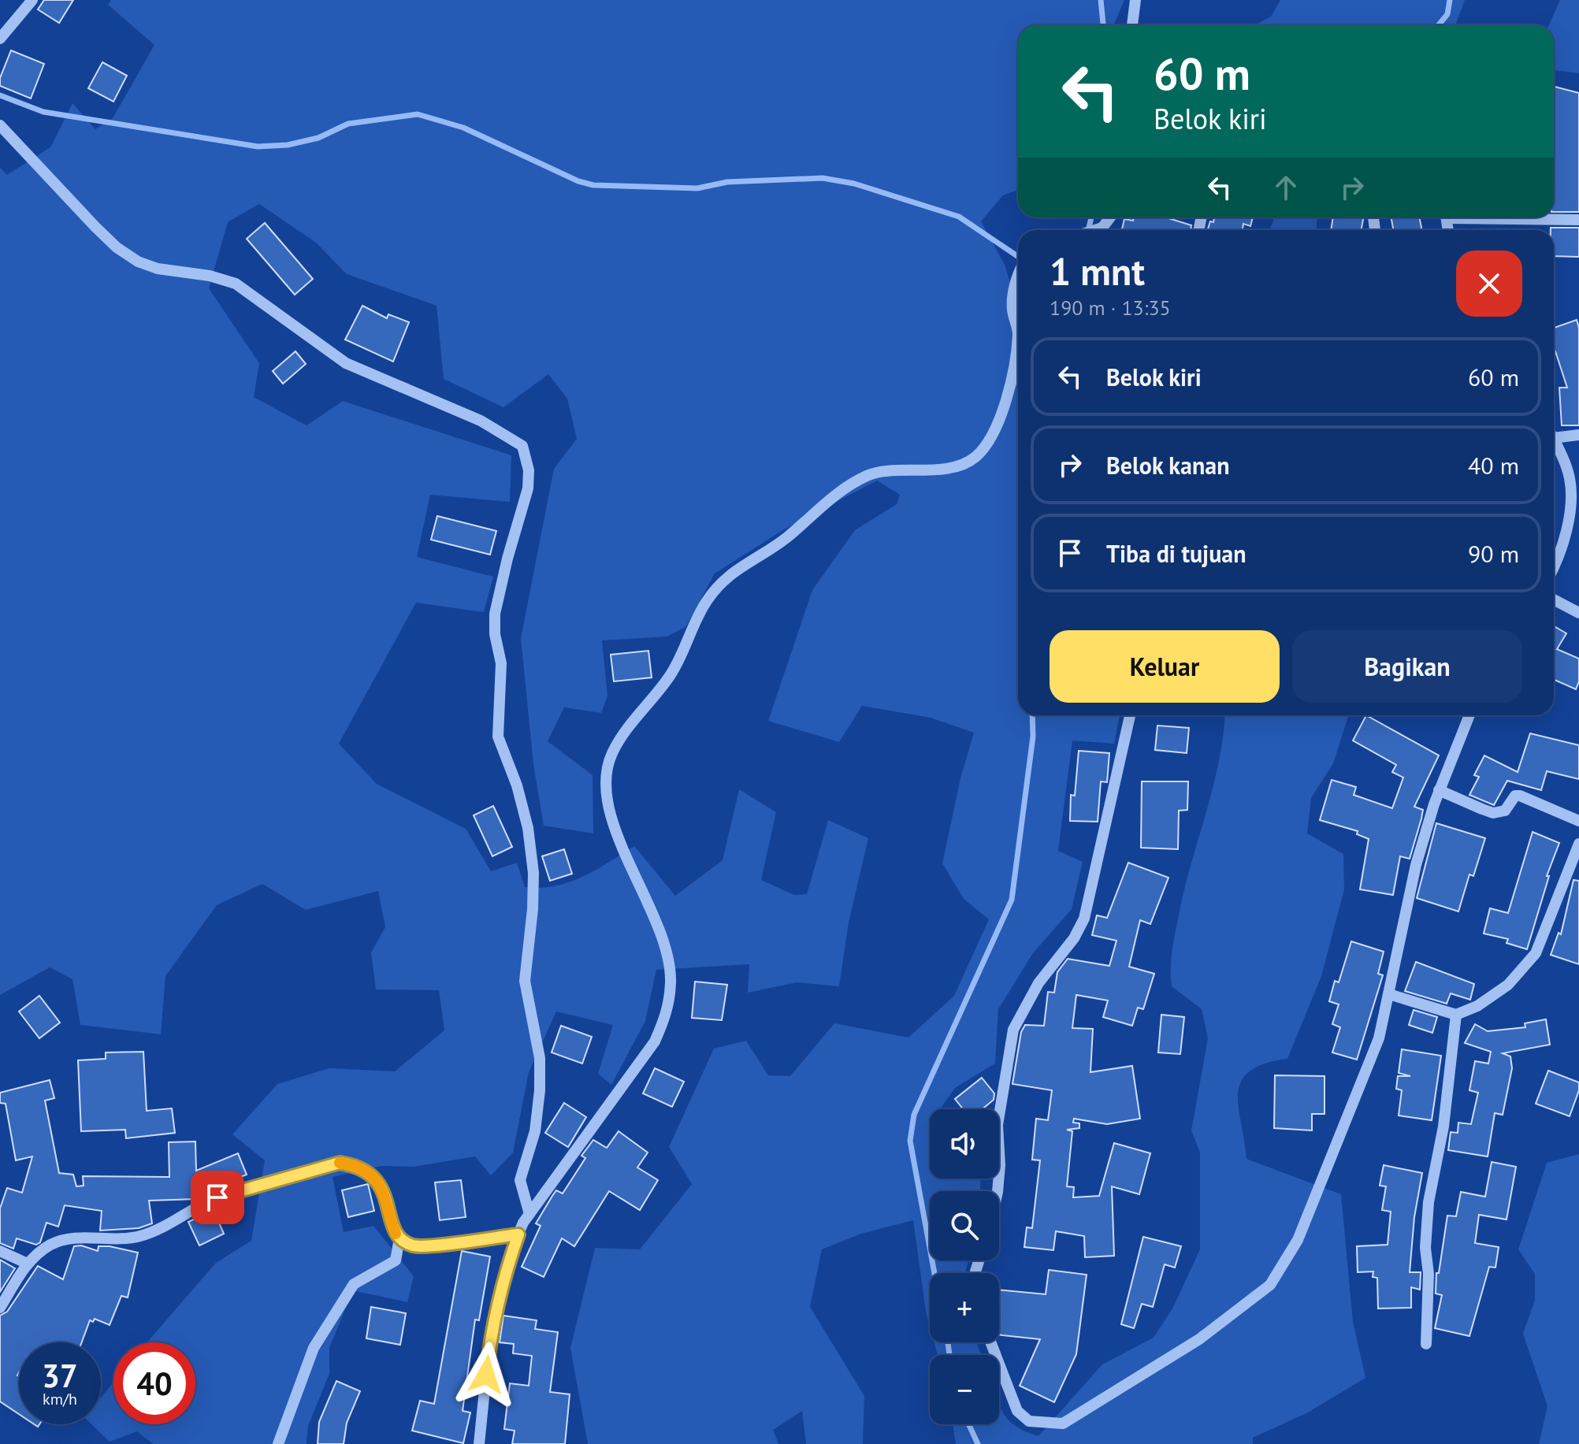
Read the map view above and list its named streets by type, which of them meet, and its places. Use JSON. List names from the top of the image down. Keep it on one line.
{"page":{"turn":["60 m","Belok kiri"],"heading":["1 mnt","190 m · 13:35"],"list":[{"name":"Belok kiri","value":"60 m"},{"name":"Belok kanan","value":"40 m"},{"name":"Tiba di tujuan","value":"90 m"}],"buttons":["Keluar","Bagikan"],"map_buttons":["+","−"],"speed":"37 km/h","limit":"40"}}
